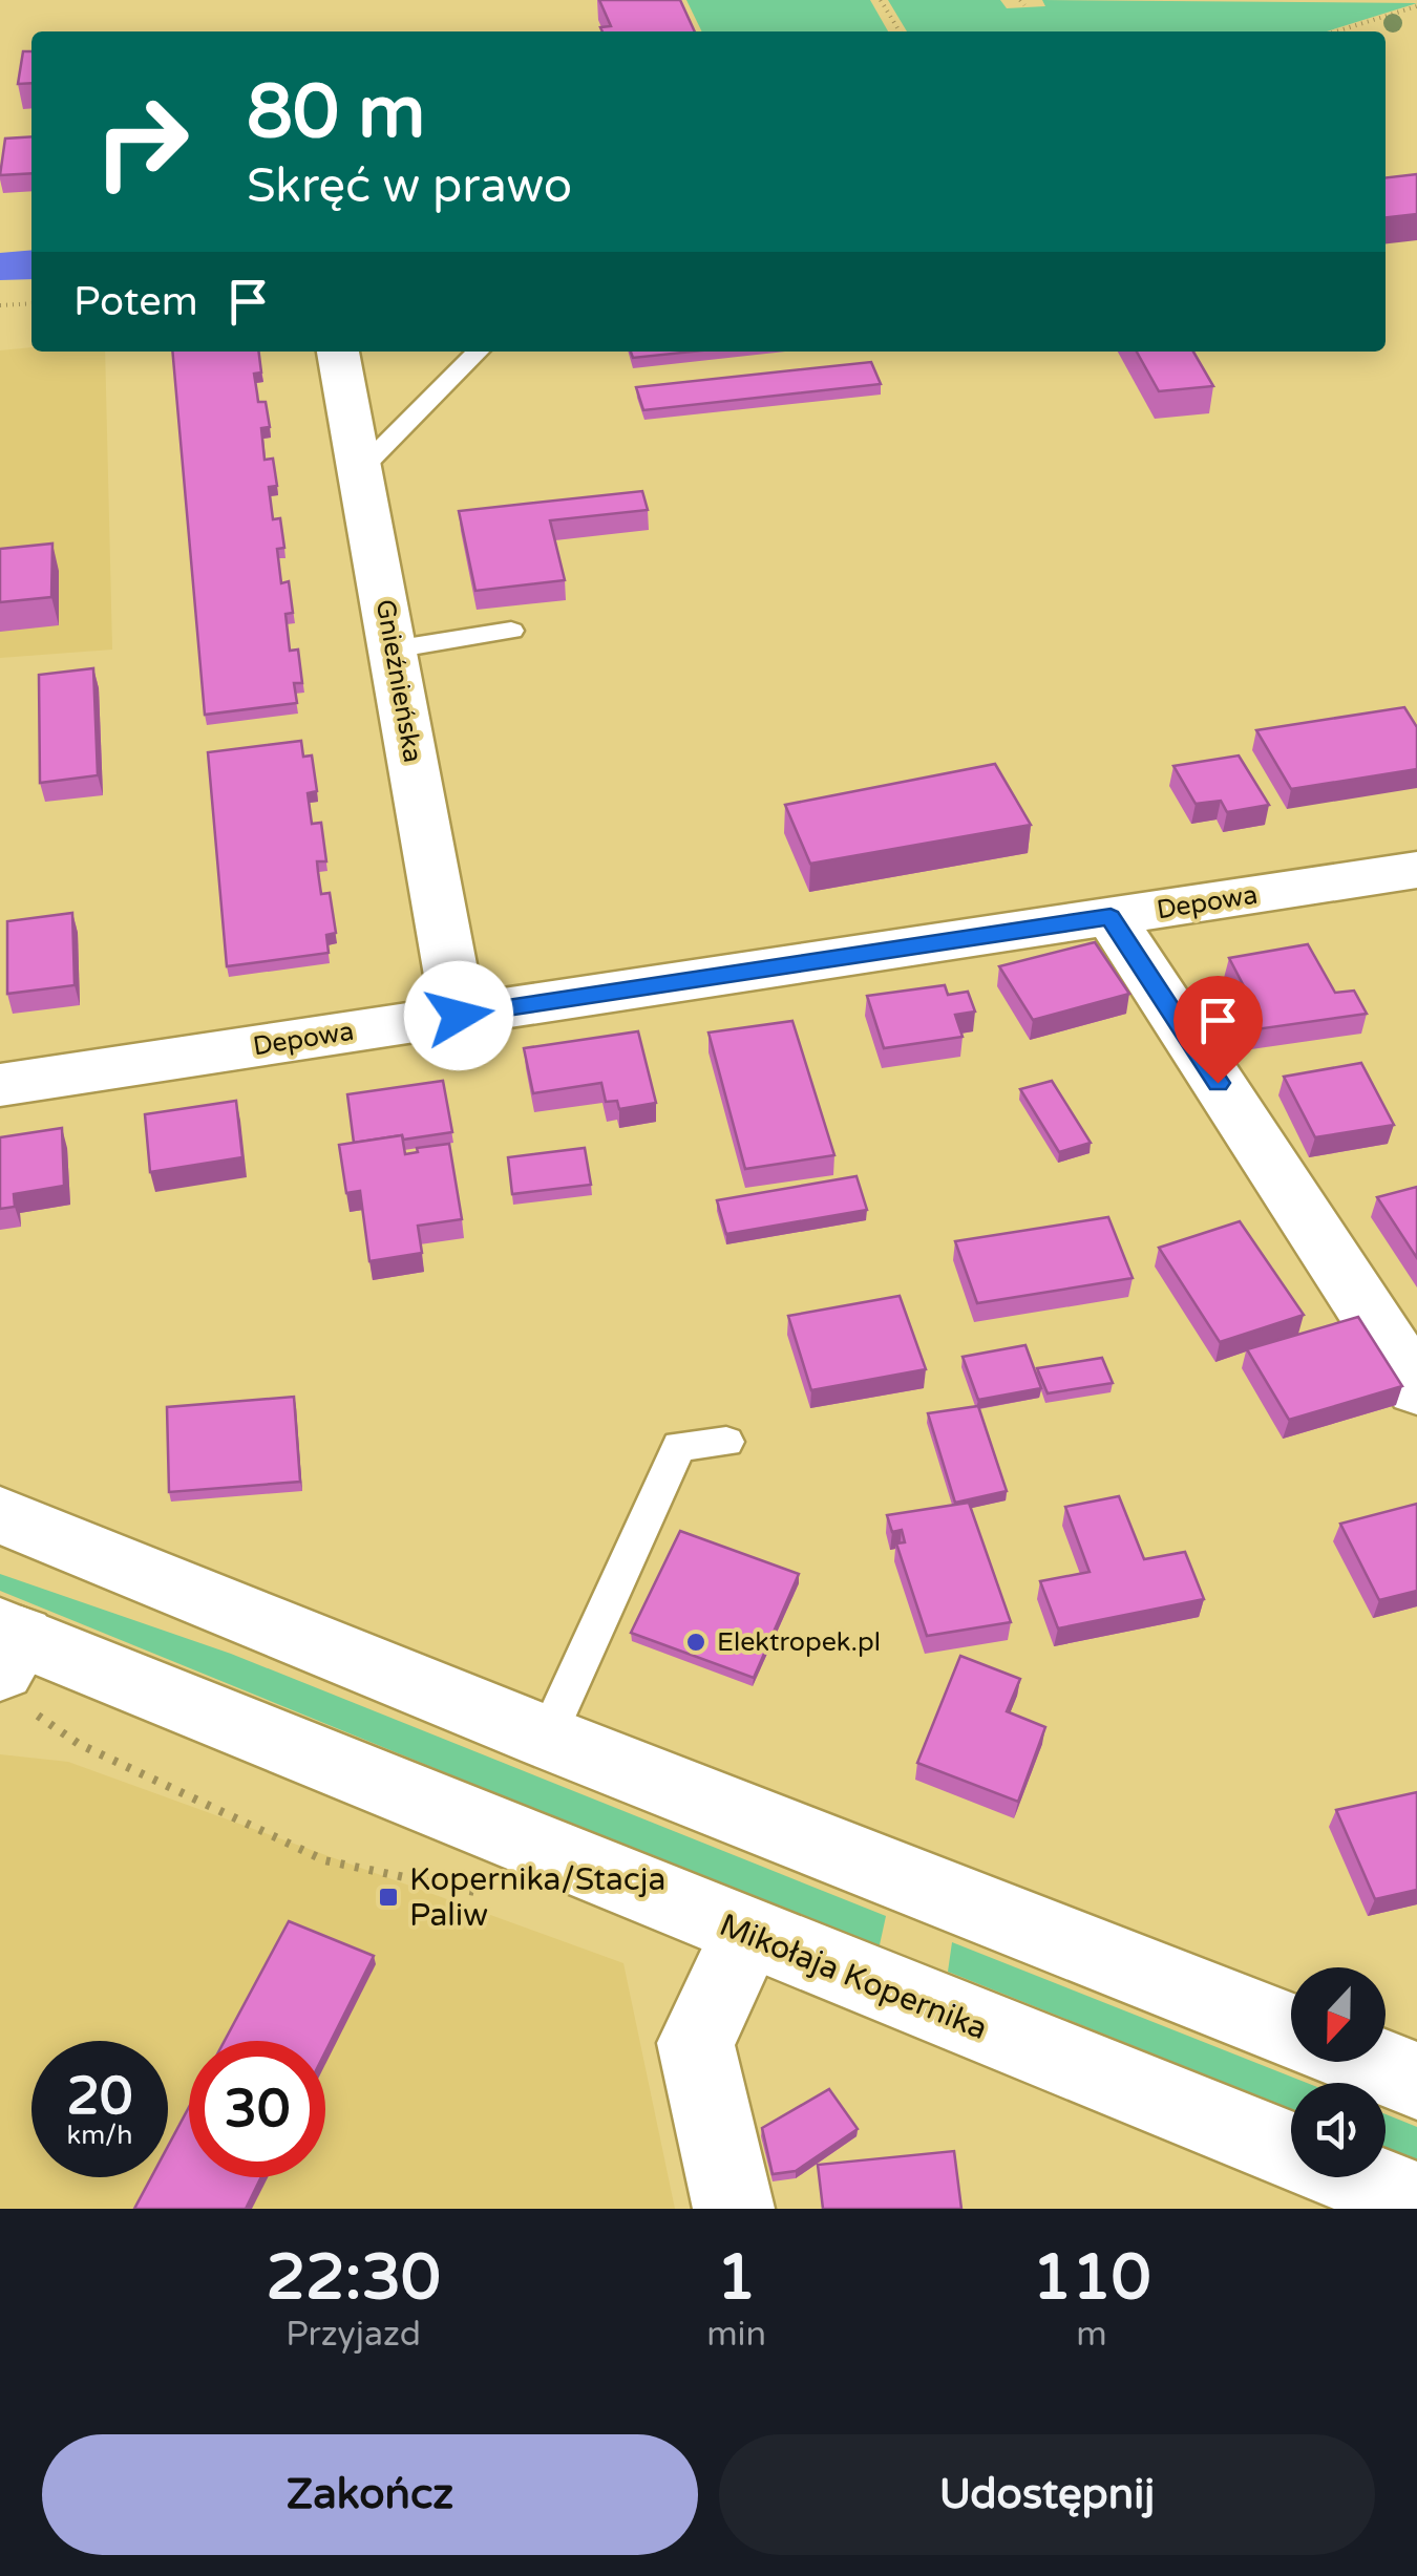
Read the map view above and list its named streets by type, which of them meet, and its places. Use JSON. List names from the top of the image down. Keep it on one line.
{"streets":{"street":["Gnieźnieńska","Depowa","Mikołaja Kopernika"]},"crossings":[["Gnieźnieńska","Depowa"]],"places":{"other":["Elektropek.pl"],"transit":["Kopernika/Stacja Paliw"]},"north":"bottom","page":{"turn":["80 m","Skręć w prawo"],"then":"Potem","speed":"20 km/h","limit":"30","eta":["22:30","Przyjazd","1","min","110","m"],"buttons":["Zakończ","Udostępnij"]}}
